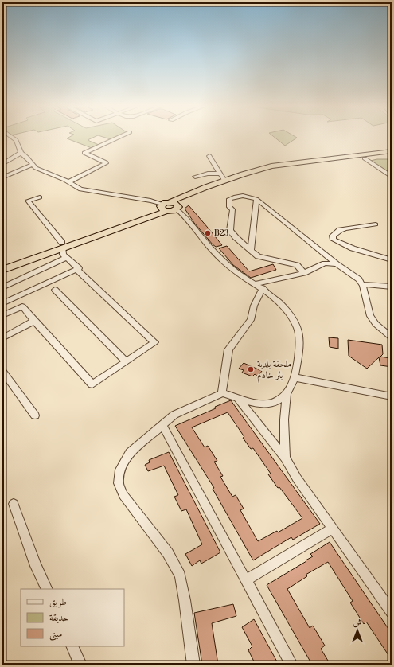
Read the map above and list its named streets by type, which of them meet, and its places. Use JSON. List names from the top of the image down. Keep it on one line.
{"places":["B23","ملحقة بلدية بئر خادم"],"legend":["طريق","حديقة","مبنى"],"north":"top"}
